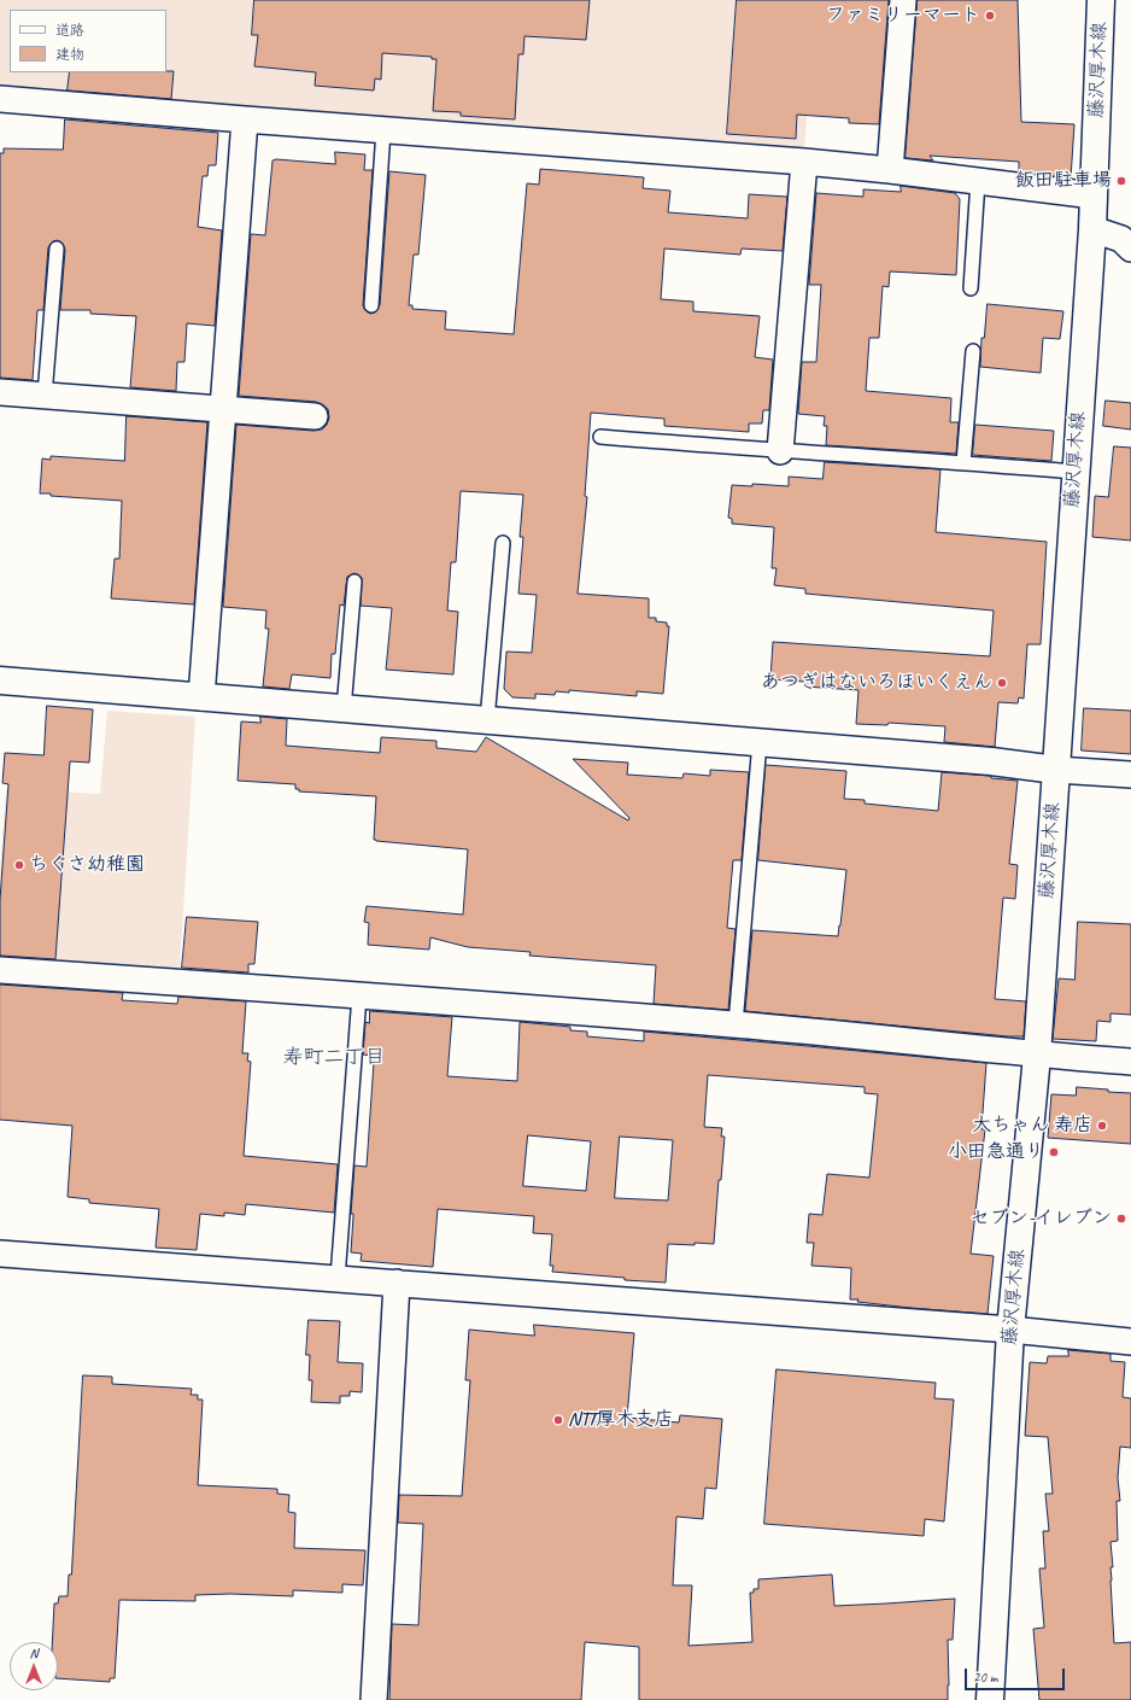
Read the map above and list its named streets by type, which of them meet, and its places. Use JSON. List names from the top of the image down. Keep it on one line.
{"streets":{"main road":["藤沢厚木線"]},"districts":["寿町二丁目"],"places":["ファミリーマート","飯田駐車場","あつぎはないろほいくえん","ちぐさ幼稚園","大ちゃん 寿店","小田急通り","セブン-イレブン","NTT厚木支店"],"legend":["道路","建物"],"scale_bar":"20 m","north":"top"}
